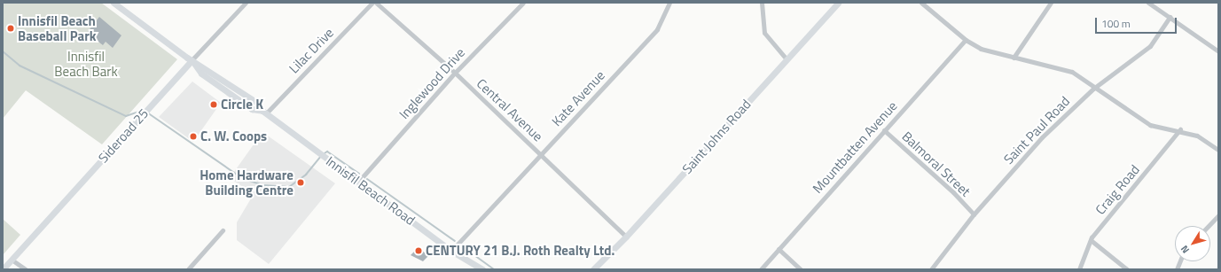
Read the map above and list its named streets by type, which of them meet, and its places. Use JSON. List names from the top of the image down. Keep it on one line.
{"streets":{"main road":["Sideroad 25","Saint Johns Road","Innisfil Beach Road"],"street":["Lilac Drive","Inglewood Drive","Kate Avenue","Central Avenue","Saint Paul Road","Mountbatten Avenue","Balmoral Street","Craig Road"]},"crossings":[["Lilac Drive","Innisfil Beach Road"],["Inglewood Drive","Central Avenue"],["Inglewood Drive","Innisfil Beach Road"],["Kate Avenue","Central Avenue"],["Kate Avenue","Innisfil Beach Road"],["Central Avenue","Saint Johns Road"],["Saint Paul Road","Balmoral Street"],["Sideroad 25","Innisfil Beach Road"],["Mountbatten Avenue","Balmoral Street"]],"parks":["Innisfil Beach Bark"],"places":["Innisfil Beach Baseball Park","Circle K","C. W. Coops","Home Hardware Building Centre","CENTURY 21 B.J. Roth Realty Ltd."],"scale_bar":"100 m","north":"bottom left"}
